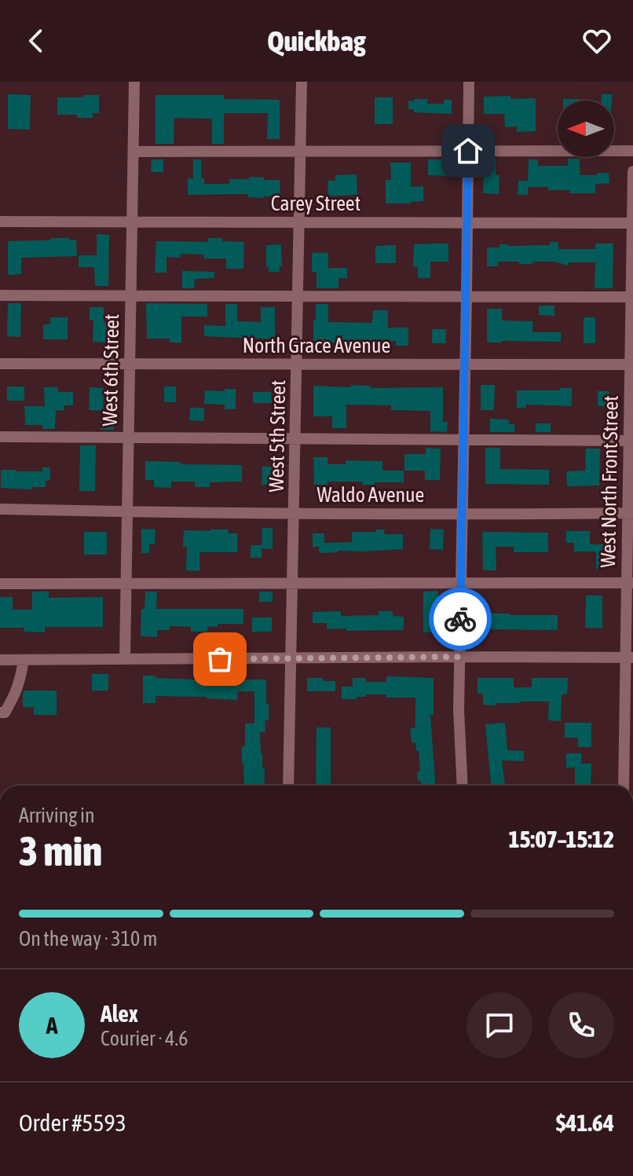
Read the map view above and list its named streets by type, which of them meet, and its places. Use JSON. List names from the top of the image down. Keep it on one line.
{"streets":{"street":["Carey Street","North Grace Avenue","West 6th Street","West 5th Street","West North Front Street","Waldo Avenue"]},"crossings":[["Carey Street","West 6th Street"],["Carey Street","West 5th Street"],["Carey Street","West North Front Street"],["North Grace Avenue","West 6th Street"],["North Grace Avenue","West 5th Street"],["North Grace Avenue","West North Front Street"],["West 6th Street","Waldo Avenue"],["West 5th Street","Waldo Avenue"],["West North Front Street","Waldo Avenue"]],"north":"left","page":{"header":"Quickbag","heading":["3 min","Arriving in","15:07–15:12"],"panel":["Alex","Courier · 4.6","Order #5593","$41.64"],"bar":"On the way · 310 m","round":"A"}}
